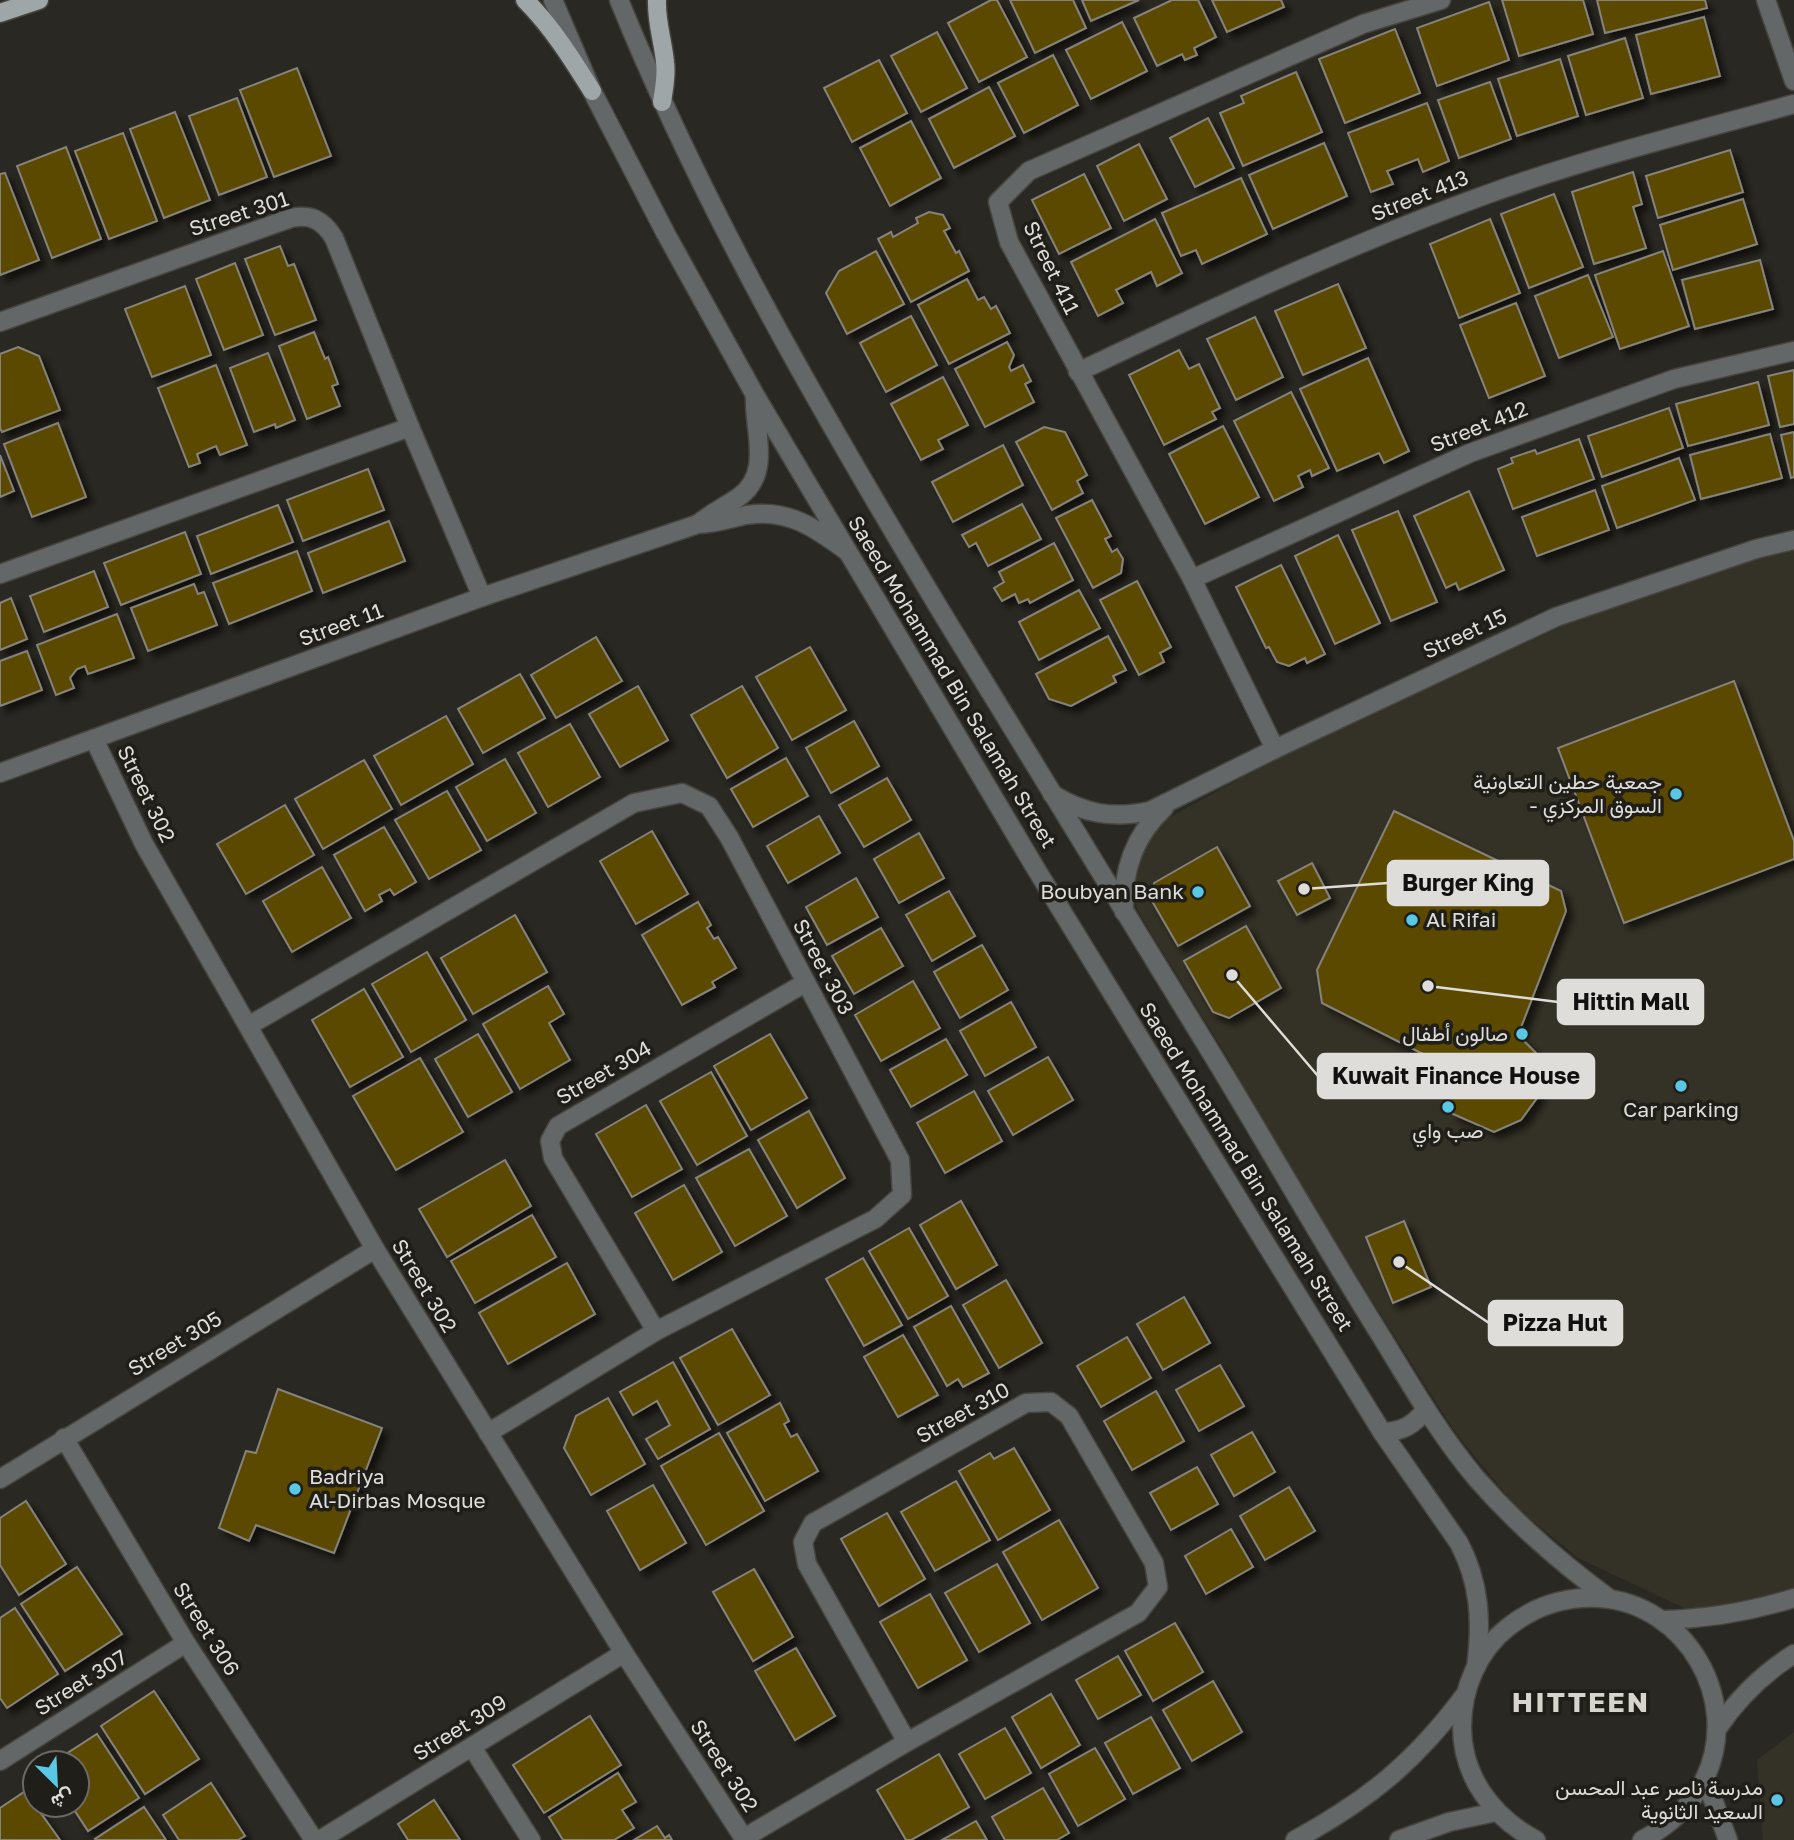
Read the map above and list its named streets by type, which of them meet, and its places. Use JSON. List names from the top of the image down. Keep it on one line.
{"streets":{"street":["Street 413","Street 301","Street 411","Street 412","Street 11","Street 15","Saeed Mohammad Bin Salamah Street","Street 302","Street 303","Street 304","Street 305","Street 310","Street 306","Street 307","Street 309"]},"crossings":[["Street 413","Street 411"],["Street 301","Street 11"],["Street 411","Street 412"],["Street 411","Street 15"],["Street 11","Saeed Mohammad Bin Salamah Street"],["Street 11","Street 302"],["Street 15","Saeed Mohammad Bin Salamah Street"],["Street 302","Street 303"],["Street 302","Street 305"],["Street 302","Street 310"],["Street 302","Street 309"],["Street 303","Street 304"],["Street 305","Street 306"],["Street 306","Street 307"]],"districts":["HITTEEN"],"places":["جمعية حطين التعاونية - السوق المركزي","Burger King","Boubyan Bank","Al Rifai","Kuwait Finance House","Hittin Mall","صالون أطفال","Car parking","صب واي","Pizza Hut","Badriya Al-Dirbas Mosque","مدرسة ناصر عبد المحسن السعيد الثانوية"],"north":"bottom right"}
